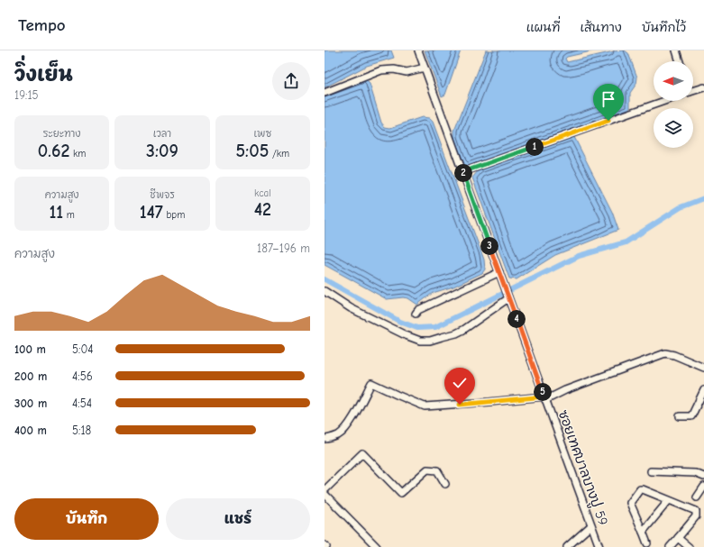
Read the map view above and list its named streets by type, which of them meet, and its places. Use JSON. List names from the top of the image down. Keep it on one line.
{"streets":{"street":["ซอยเทศบาลบางปู 59"]},"north":"left","page":{"header":"Tempo","nav":["แผนที่","เส้นทาง","บันทึกไว้"],"heading":["วิ่งเย็น","19:15"],"stats":[["ระยะทาง","0.62 km"],["เวลา","3:09"],["เพซ","5:05 /km"],["ความสูง","11 m"],["ชีพจร","147 bpm"],["kcal","42"]],"pins":["1","2","3","4","5"],"chart":["ความสูง","187–196 m"],"list":[{"name":"100 m","note":"5:04"},{"name":"200 m","note":"4:56"},{"name":"300 m","note":"4:54"},{"name":"400 m","note":"5:18"}],"buttons":["บันทึก","แชร์"]}}
